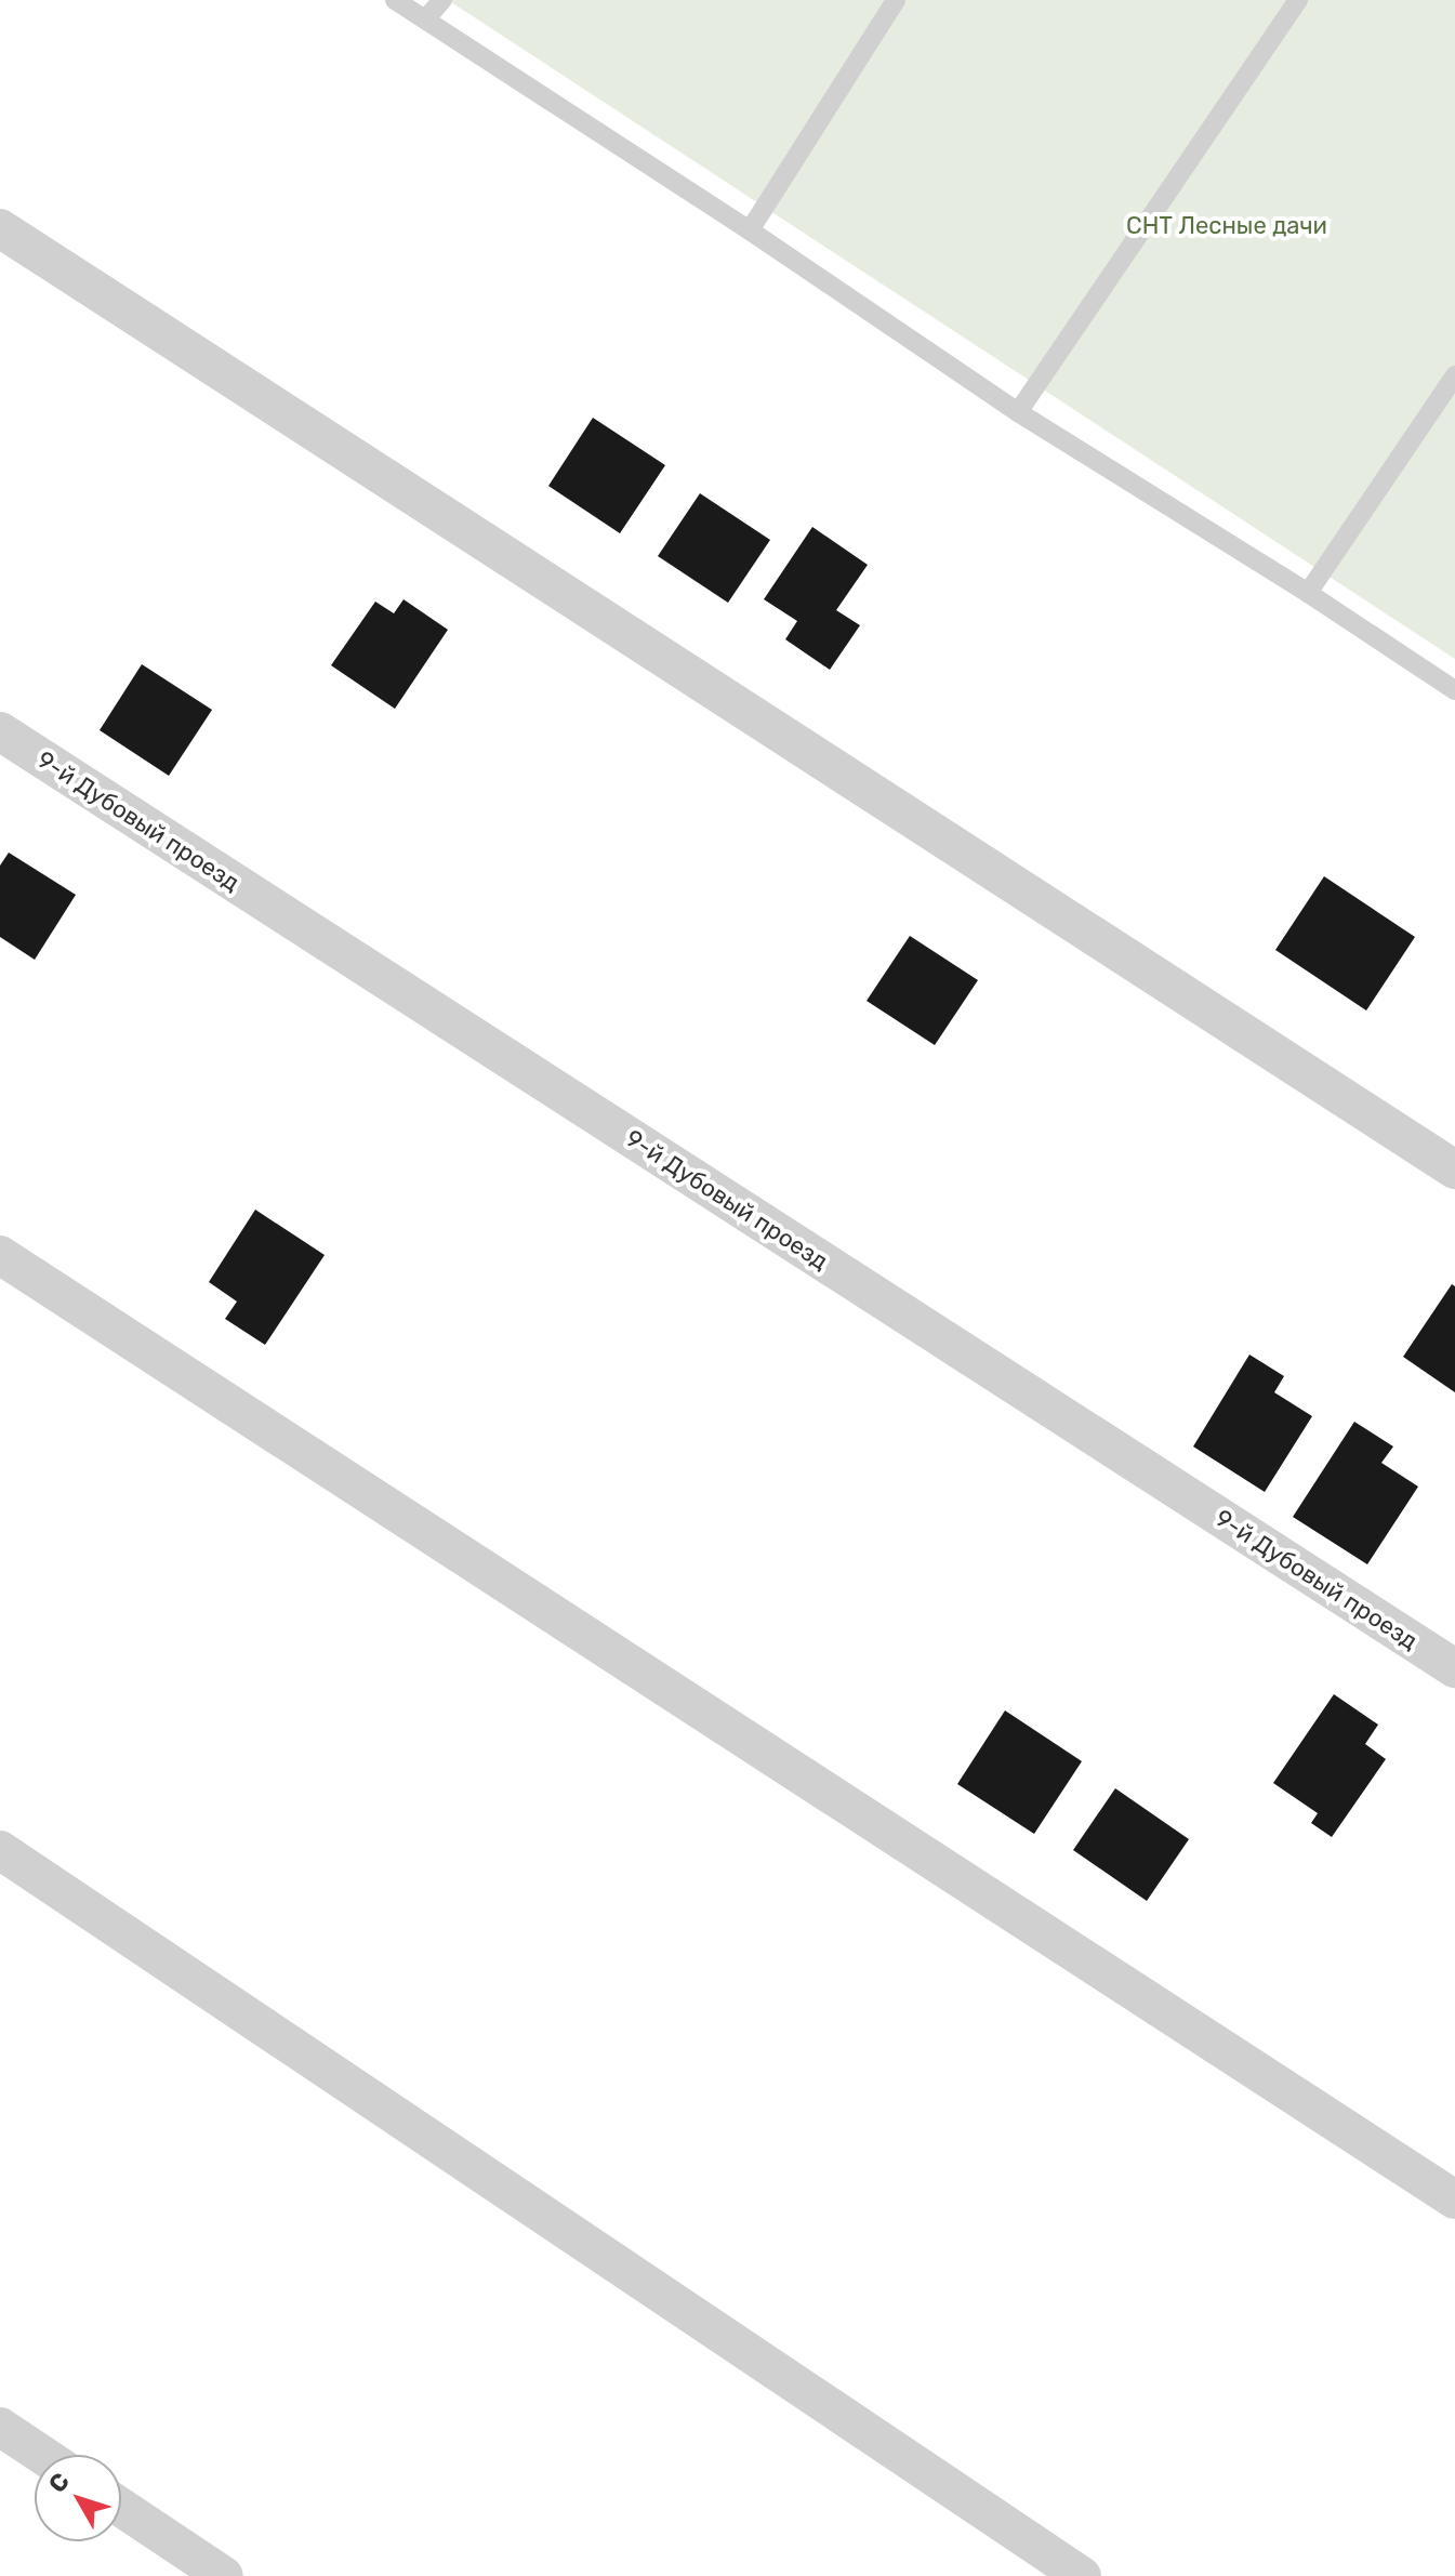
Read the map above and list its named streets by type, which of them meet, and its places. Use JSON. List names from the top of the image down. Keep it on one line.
{"streets":{"street":["9-й Дубовый проезд"]},"parks":["СНТ Лесные дачи"],"north":"top left"}
